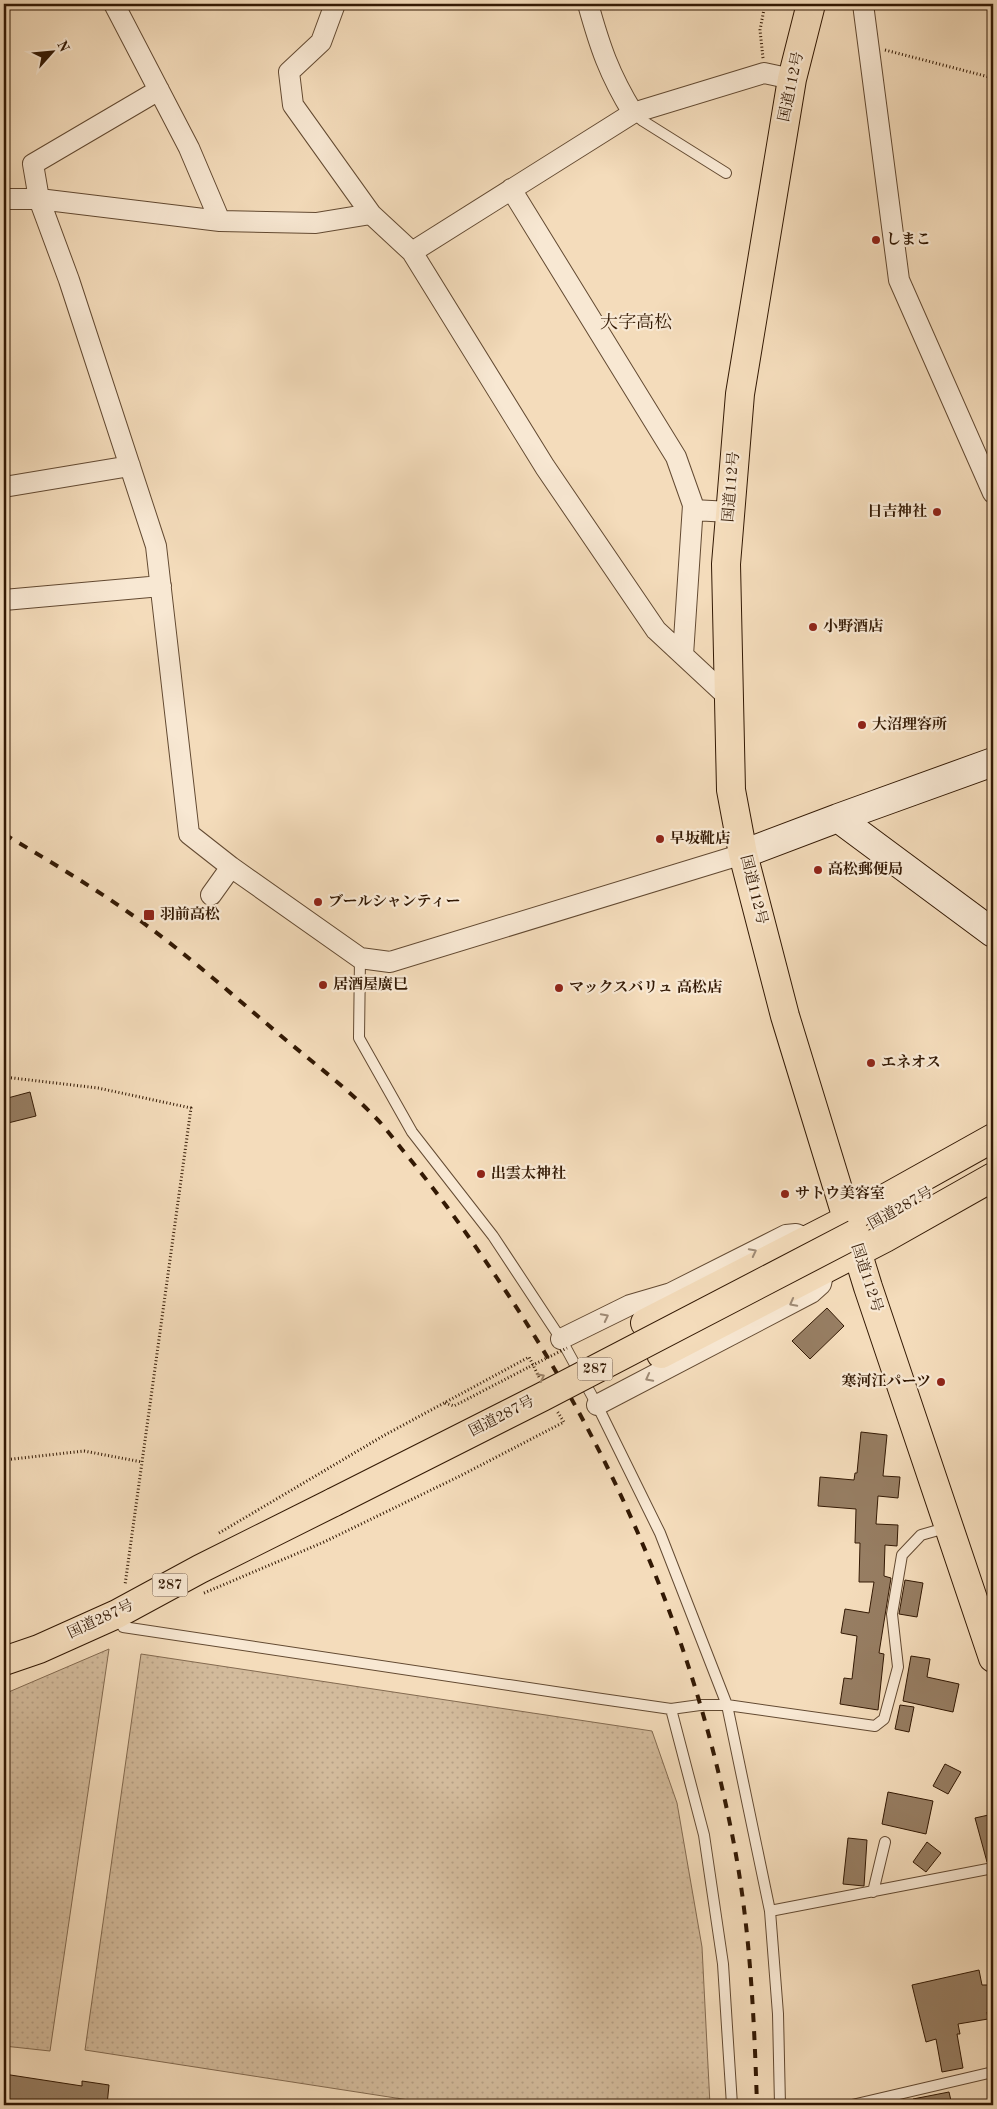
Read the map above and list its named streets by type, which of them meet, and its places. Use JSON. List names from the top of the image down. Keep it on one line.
{"streets":{"highway":["国道112号","国道287号","287"]},"crossings":[["国道112号","287"],["国道287号","287"]],"districts":["大字高松"],"places":{"other":["しまこ","日吉神社","小野酒店","大沼理容所","早坂靴店","高松郵便局","ブールシャンティー","居酒屋廣巳","マックスバリュ 高松店","エネオス","出雲太神社","サトウ美容室","寒河江パーツ"],"transit":["羽前高松"]},"north":"top right"}
